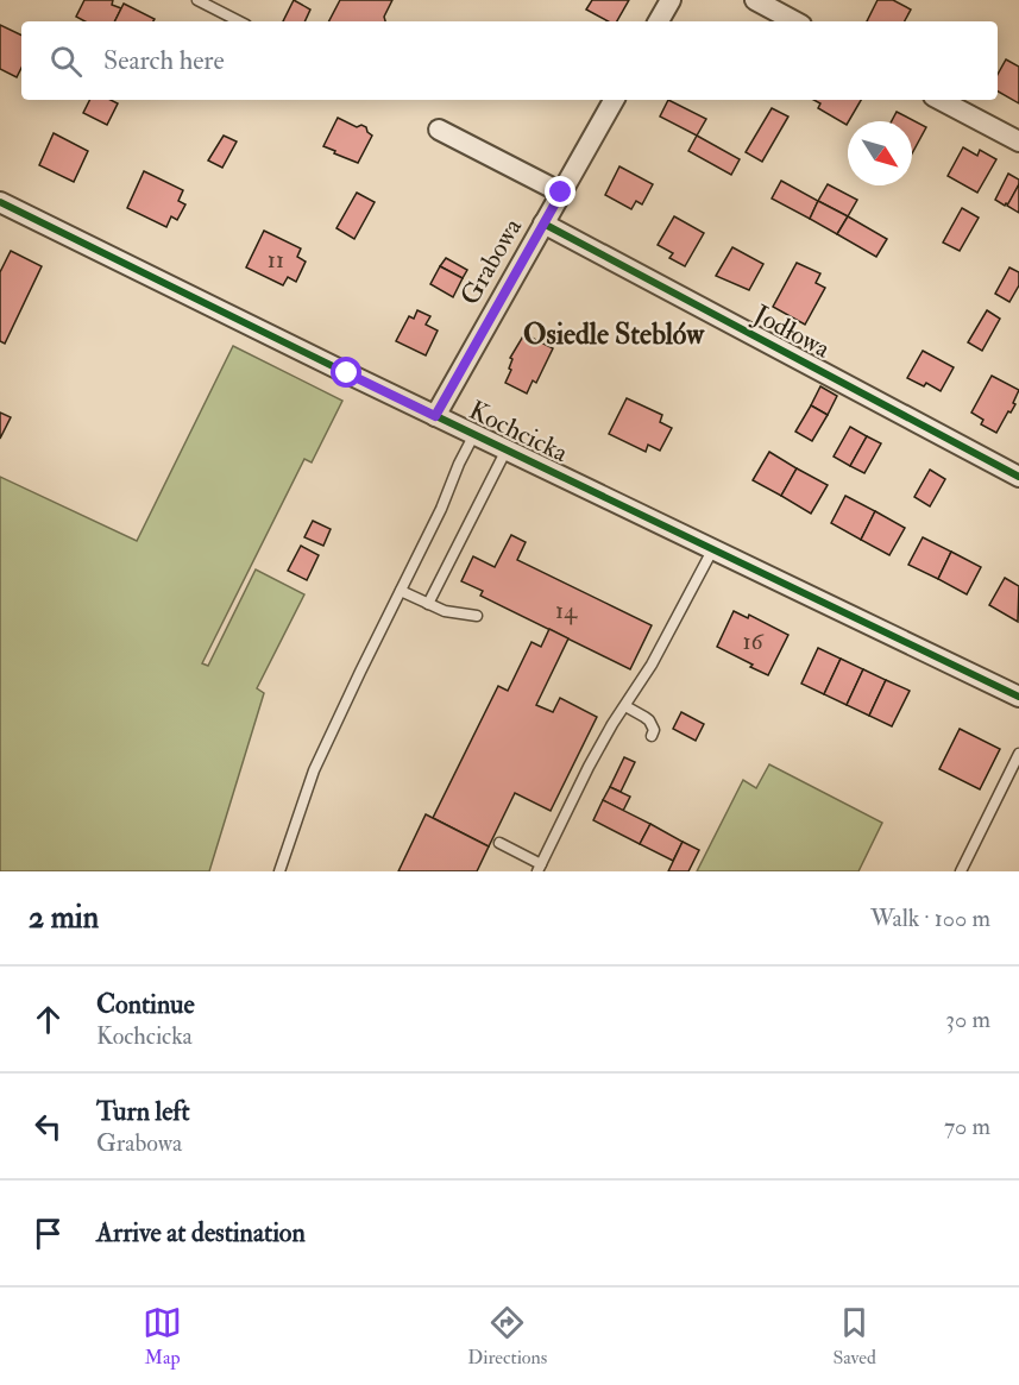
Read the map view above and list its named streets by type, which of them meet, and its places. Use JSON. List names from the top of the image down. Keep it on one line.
{"streets":{"street":["Grabowa","Jodłowa","Kochcicka"]},"crossings":[["Grabowa","Jodłowa"],["Grabowa","Kochcicka"]],"districts":["Osiedle Steblów"],"house_numbers":["11","14","16"],"north":"bottom right","page":{"search":"Search here","heading":["2 min","Walk · 100 m"],"list":[["Continue","Kochcicka","30 m"],["Turn left","Grabowa","70 m"],"Arrive at destination"],"nav":["Map","Directions","Saved"]}}
